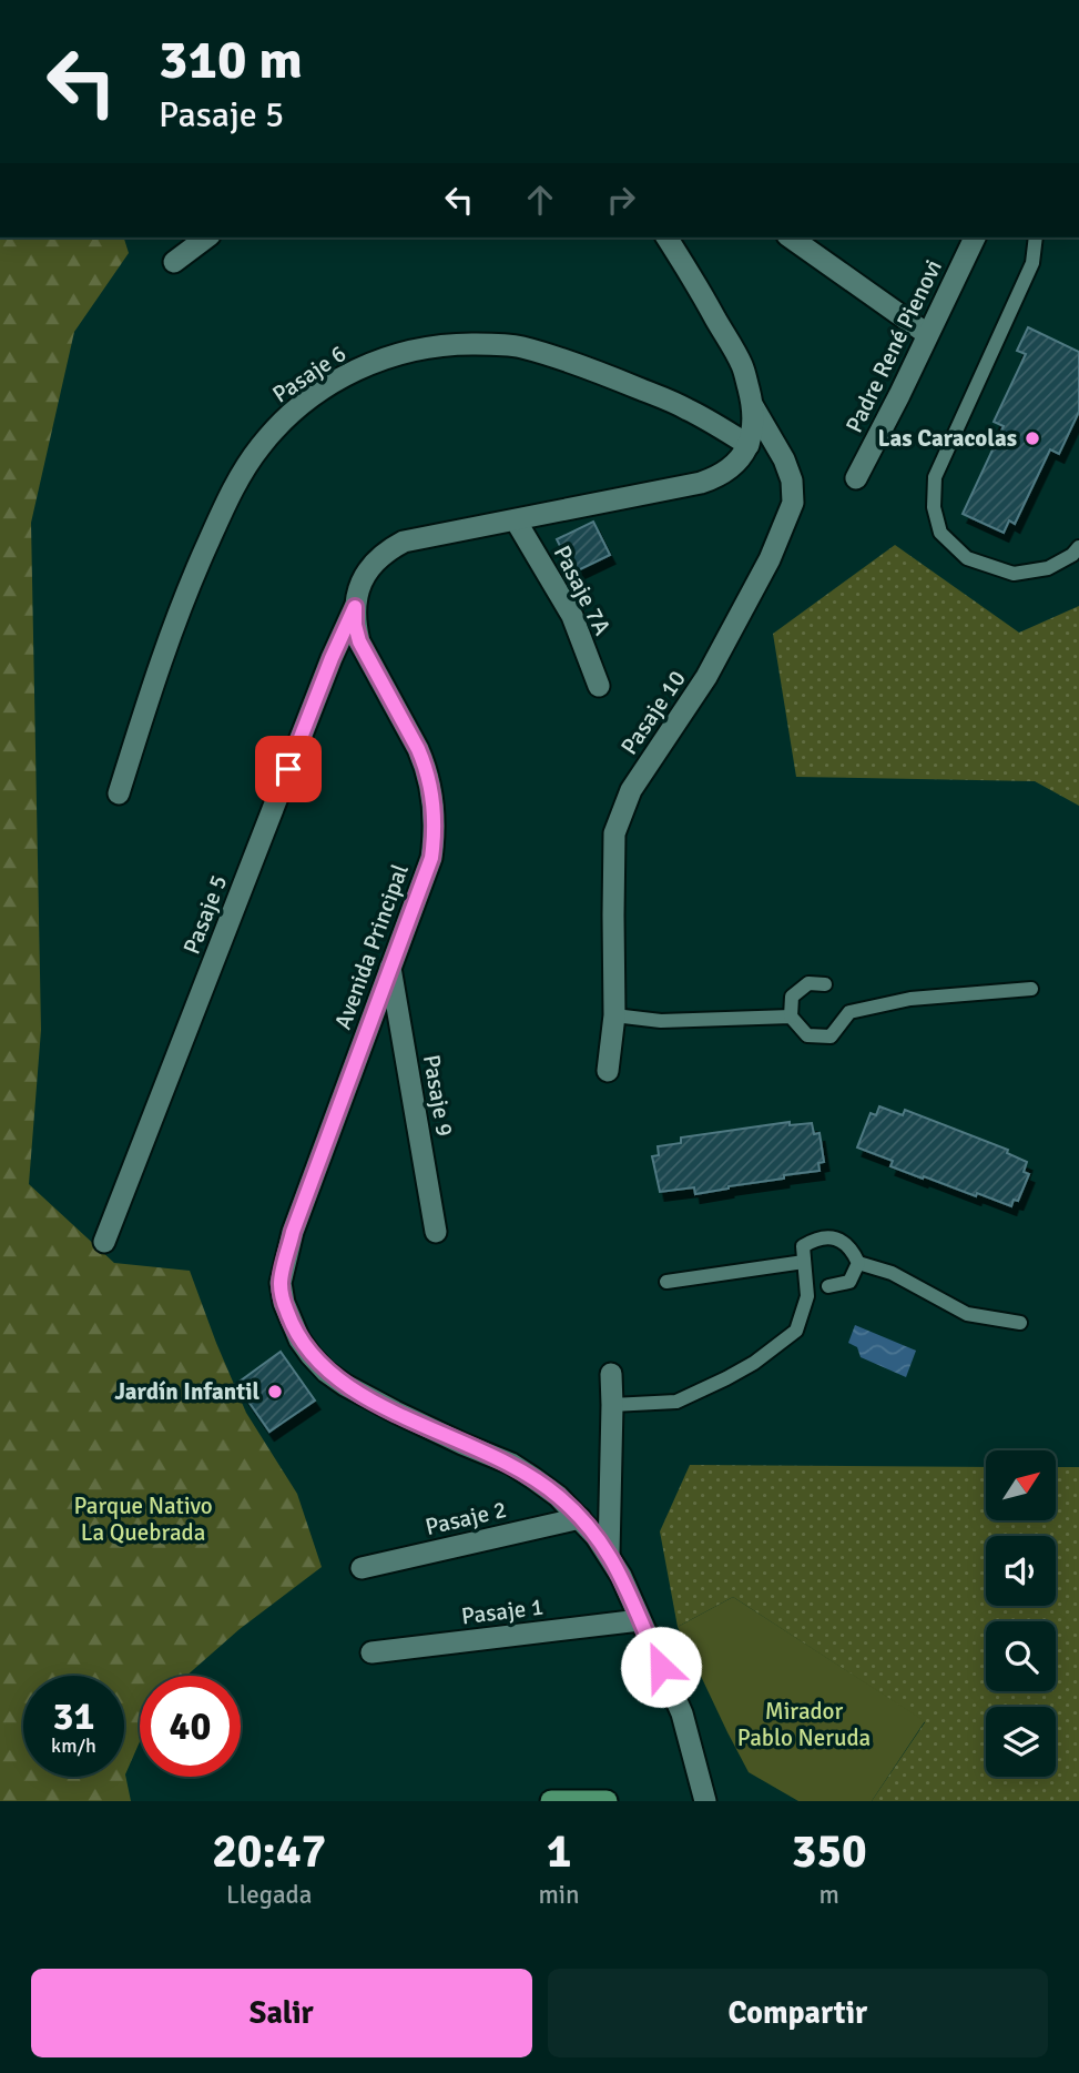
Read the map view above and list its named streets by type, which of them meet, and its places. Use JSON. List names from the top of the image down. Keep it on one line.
{"streets":{"street":["Padre René Pienovi","Pasaje 6","Pasaje 7A","Pasaje 10","Pasaje 5","Avenida Principal","Pasaje 9","Pasaje 2","Pasaje 1"]},"crossings":[["Pasaje 6","Avenida Principal"],["Pasaje 7A","Avenida Principal"],["Pasaje 5","Avenida Principal"],["Avenida Principal","Pasaje 9"],["Avenida Principal","Pasaje 2"],["Avenida Principal","Pasaje 1"]],"parks":["Parque Nativo La Quebrada","Mirador Pablo Neruda"],"places":["Las Caracolas","Jardín Infantil"],"north":"top right","page":{"turn":["310 m","Pasaje 5"],"speed":"31 km/h","limit":"40","eta":["20:47","Llegada","1","min","350","m"],"buttons":["Salir","Compartir"]}}
